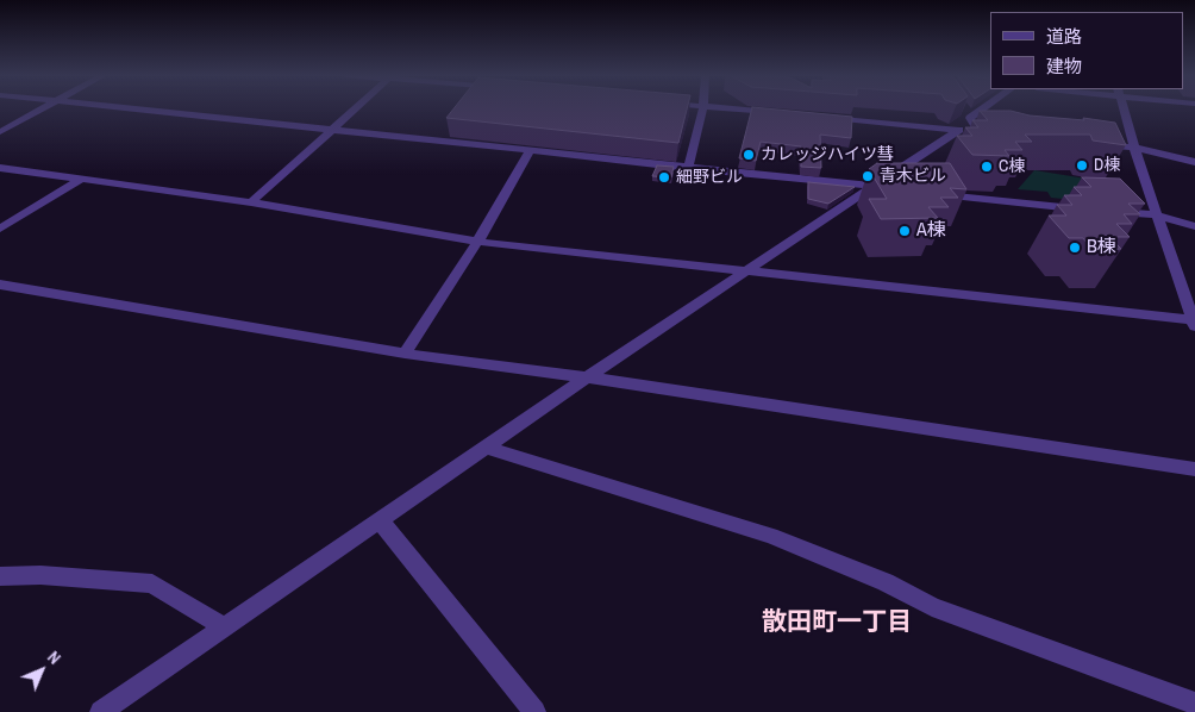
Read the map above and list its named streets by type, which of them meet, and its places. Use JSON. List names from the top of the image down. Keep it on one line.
{"districts":["散田町一丁目"],"places":["カレッジハイツ彗","D棟","C棟","青木ビル","細野ビル","A棟","B棟"],"legend":["道路","建物"],"north":"top right"}
